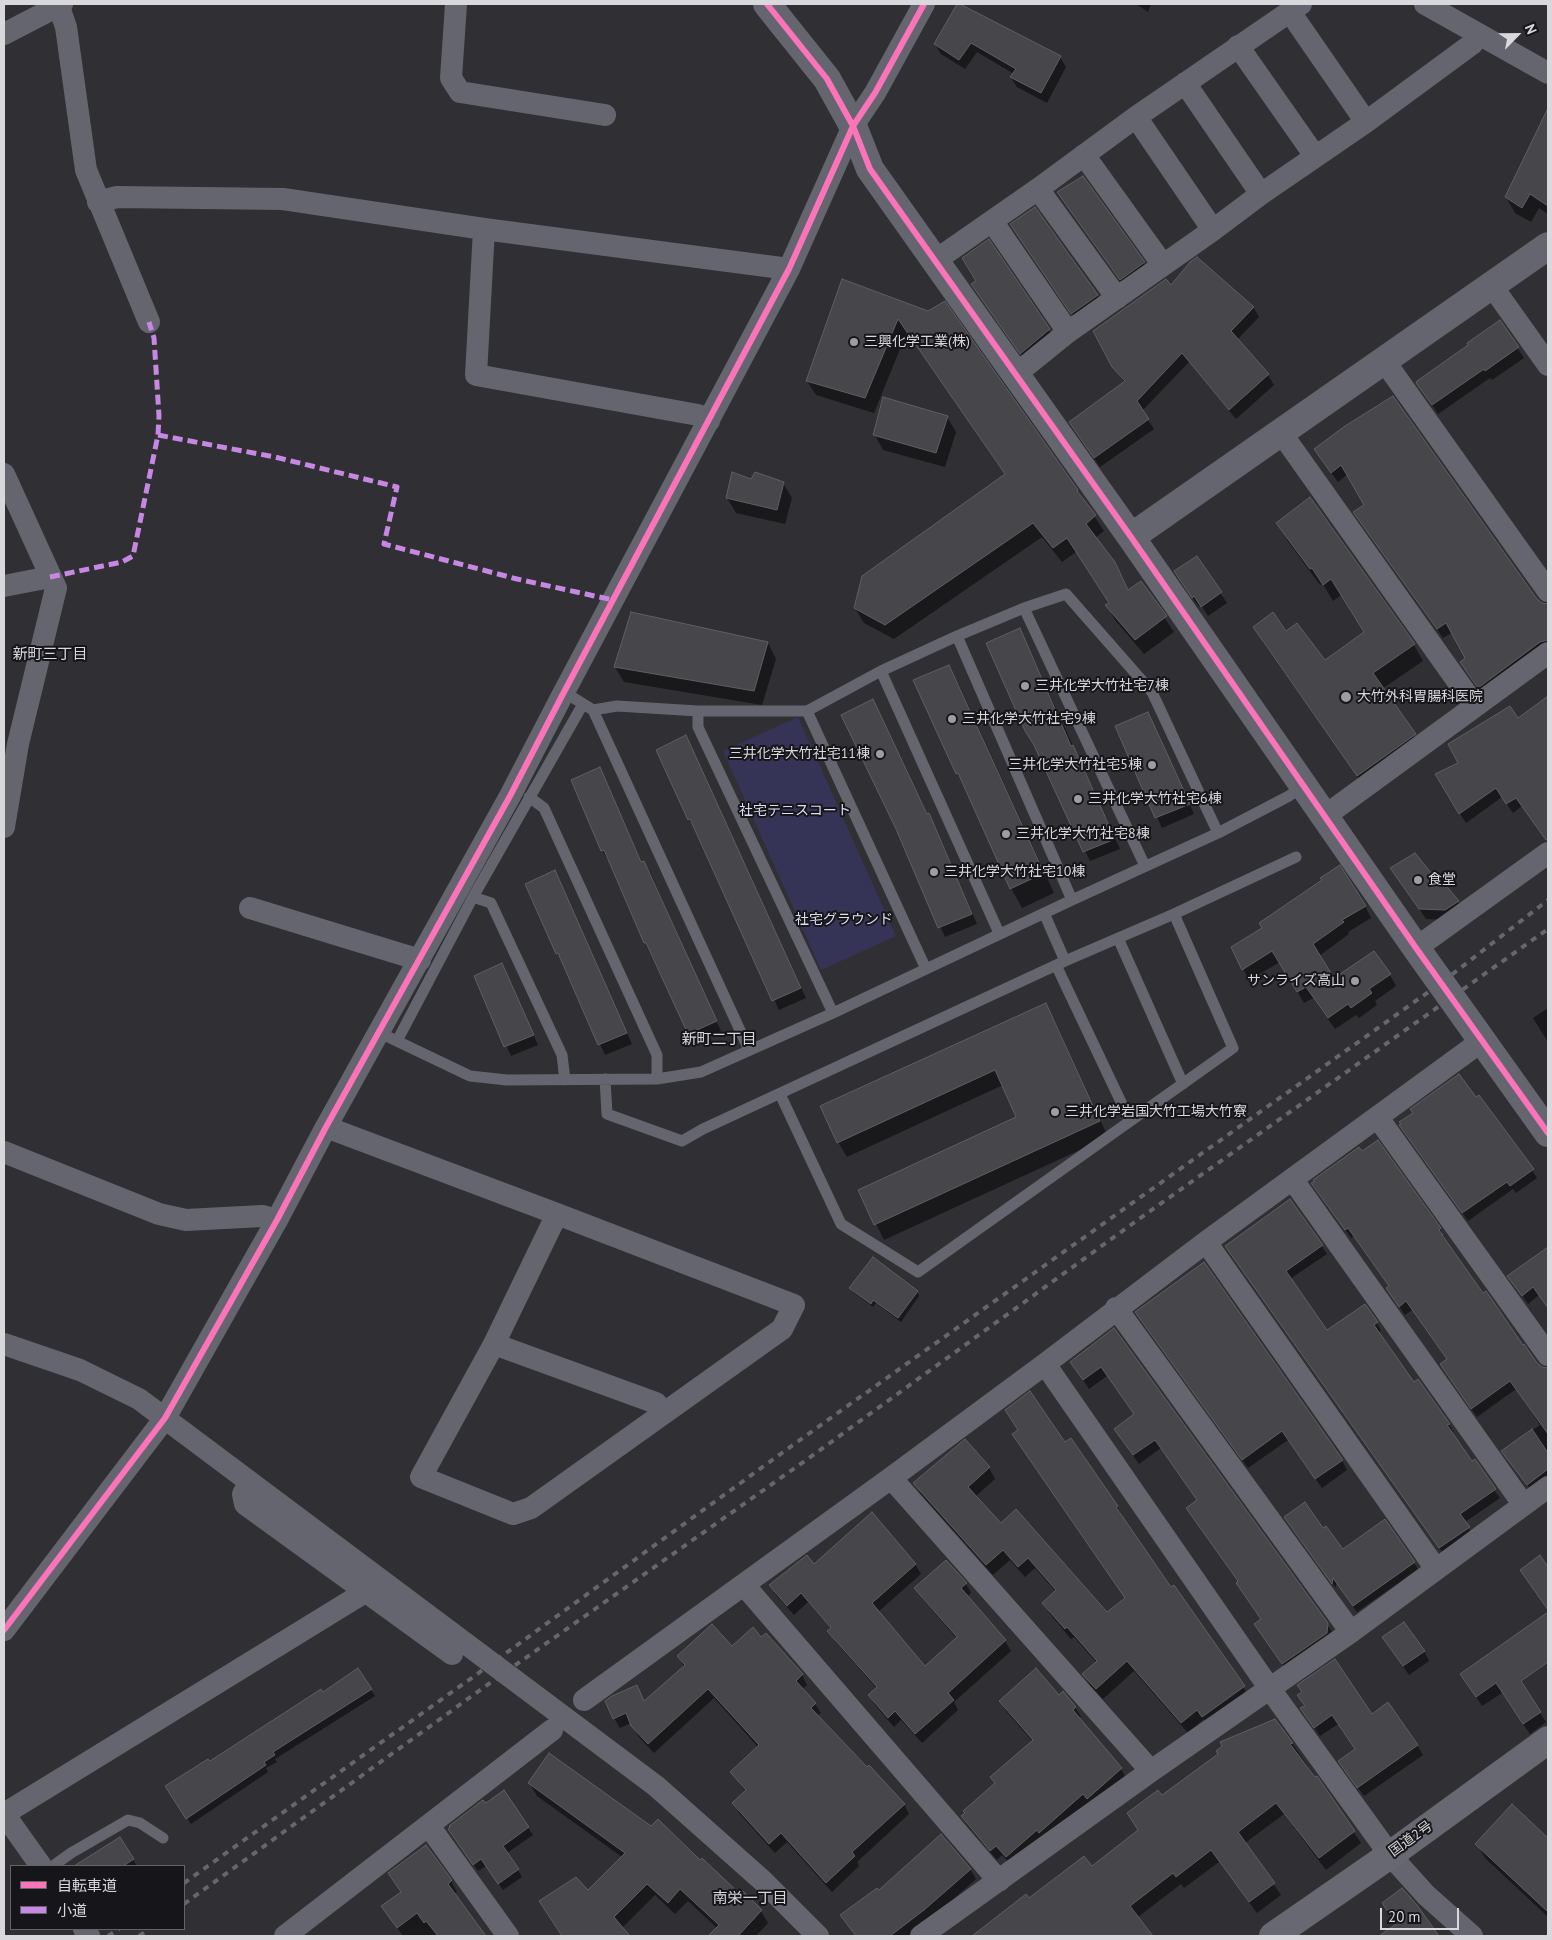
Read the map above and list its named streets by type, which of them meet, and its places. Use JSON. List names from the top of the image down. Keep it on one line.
{"streets":{"highway":["国道2号"]},"districts":["新町三丁目","新町二丁目","南栄一丁目"],"parks":["社宅テニスコート","社宅グラウンド"],"places":["三興化学工業(株)","三井化学大竹社宅7棟","大竹外科胃腸科医院","三井化学大竹社宅9棟","三井化学大竹社宅11棟","三井化学大竹社宅5棟","三井化学大竹社宅6棟","三井化学大竹社宅8棟","三井化学大竹社宅10棟","食堂","サンライズ高山","三井化学岩国大竹工場大竹寮"],"legend":["自転車道","小道"],"scale_bar":"20 m","north":"top right"}
